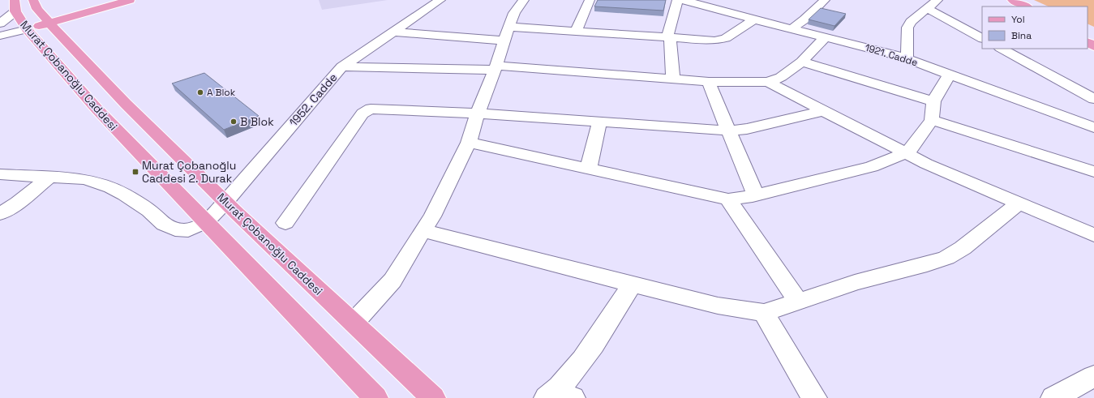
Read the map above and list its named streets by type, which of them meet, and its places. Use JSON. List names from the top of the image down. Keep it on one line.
{"streets":{"main road":["Murat Çobanoğlu Caddesi"],"street":["1921. Cadde","1952. Cadde"]},"crossings":[["Murat Çobanoğlu Caddesi","1952. Cadde"]],"places":{"other":["A Blok","B Blok"],"transit":["Murat Çobanoğlu Caddesi 2. Durak"]},"legend":["Yol","Bina"]}
